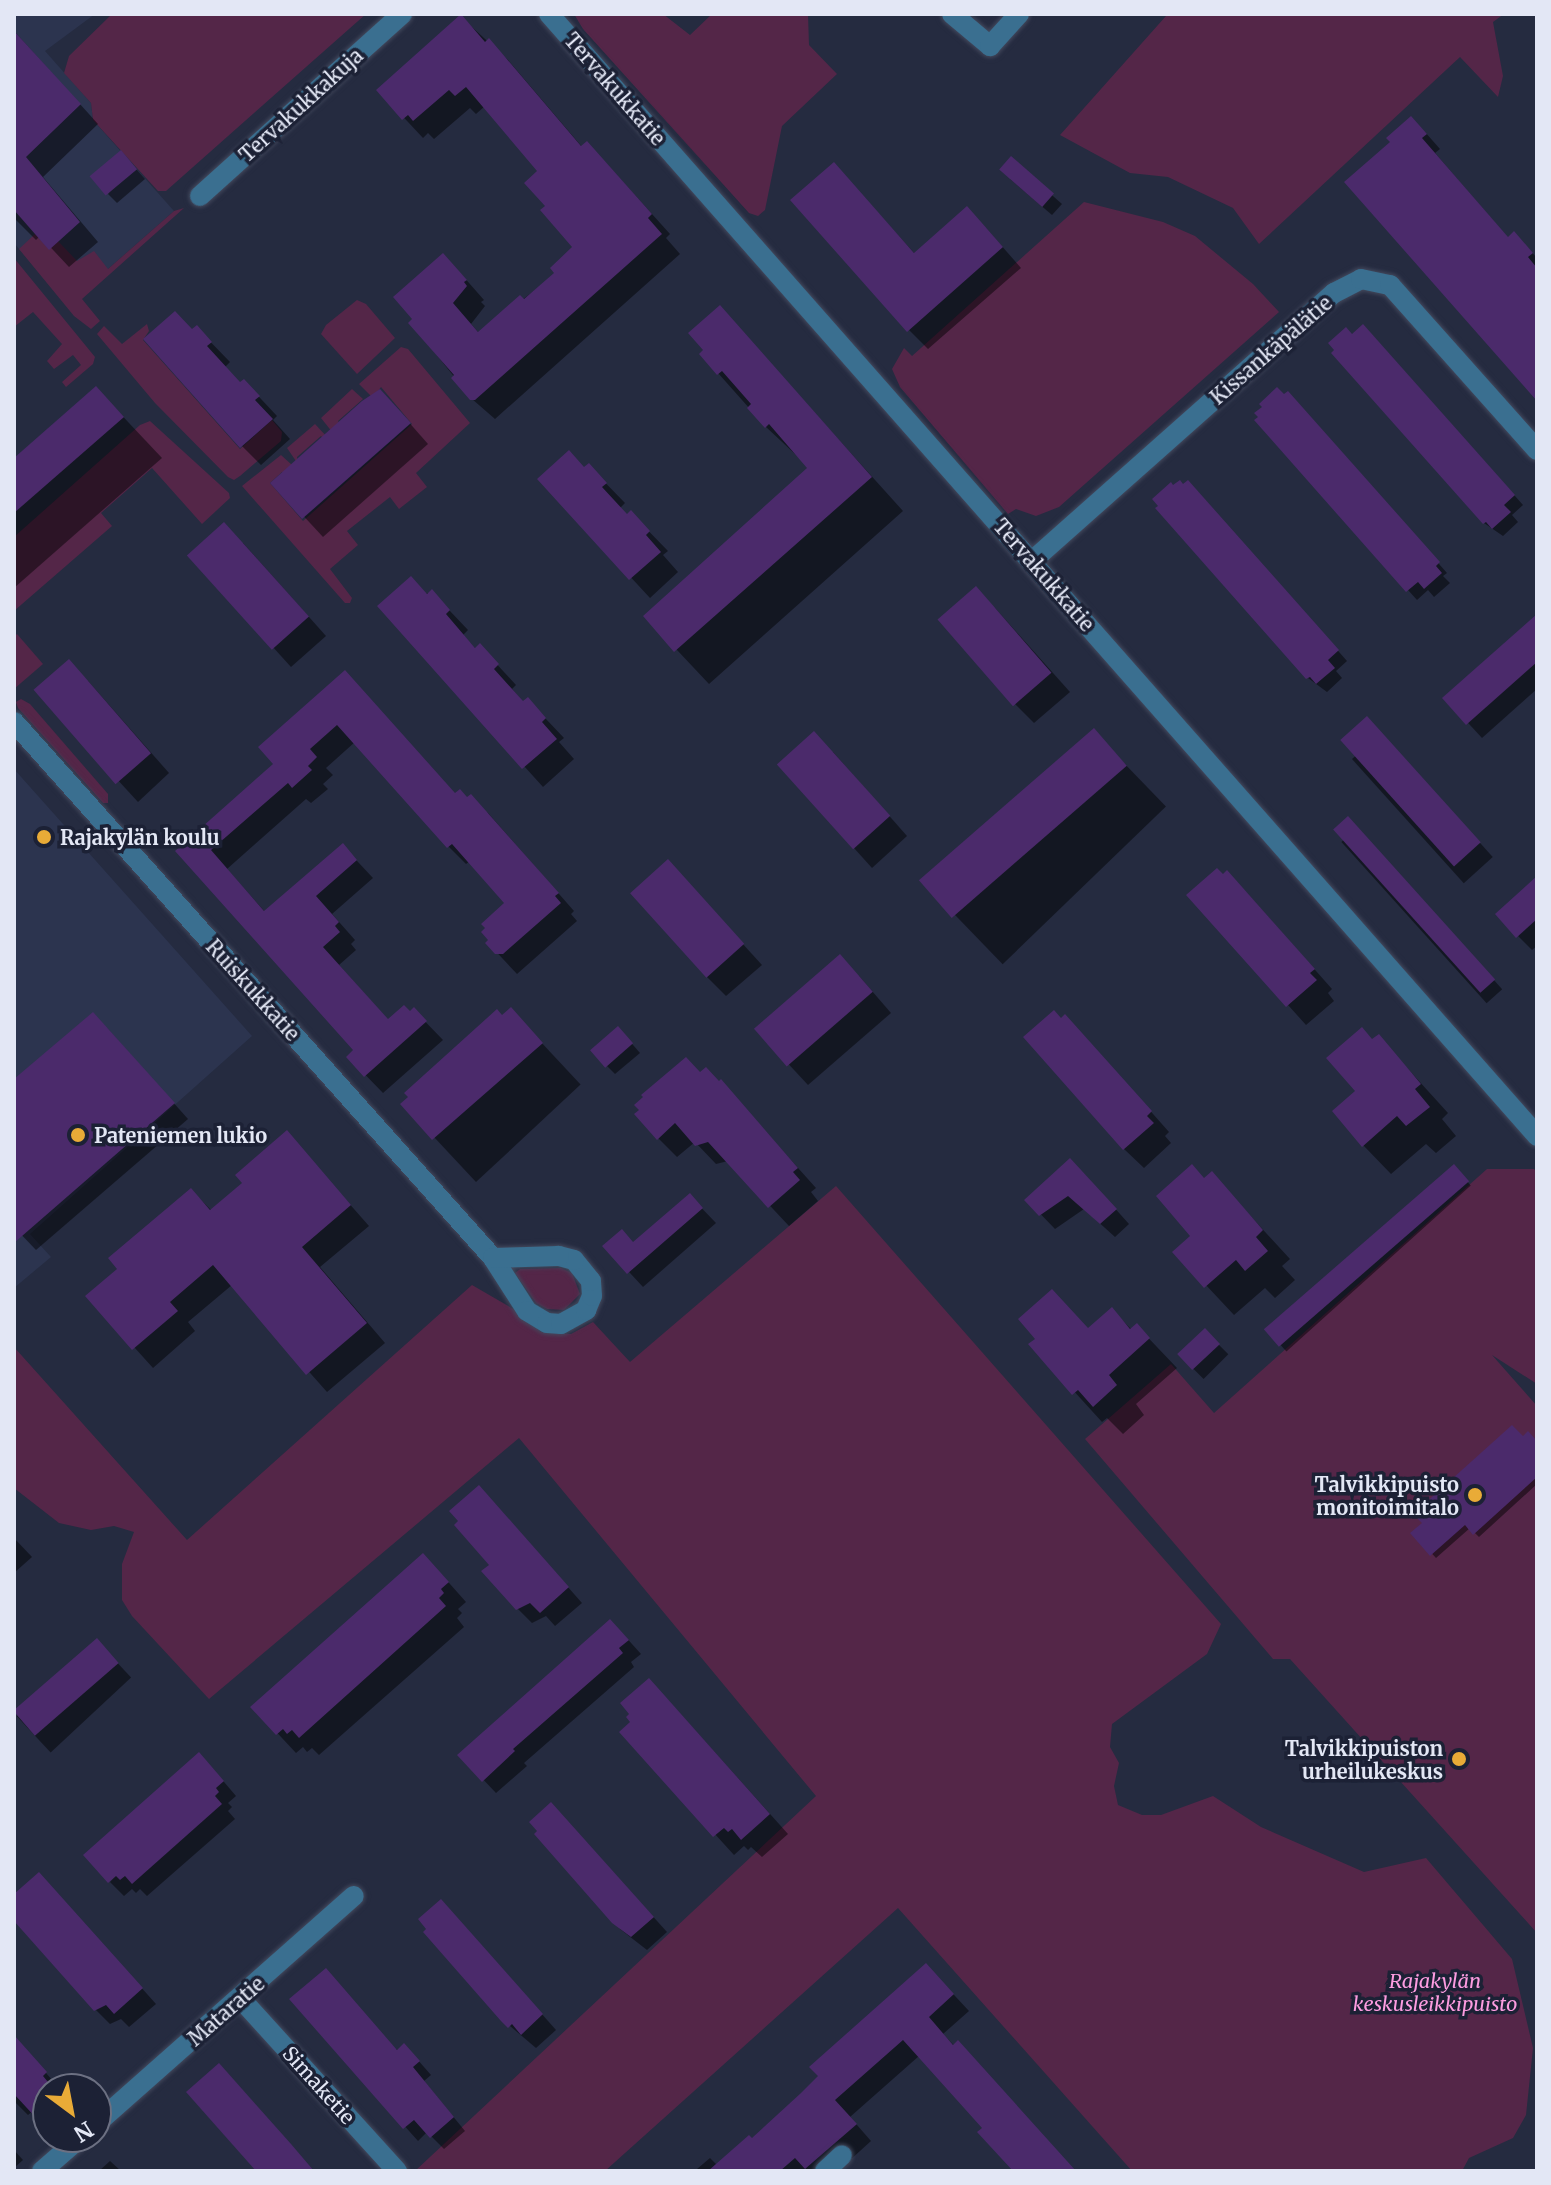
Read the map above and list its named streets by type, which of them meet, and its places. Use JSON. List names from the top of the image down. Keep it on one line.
{"streets":{"street":["Tervakukkatie","Tervakukkakuja","Kissankäpälätie","Ruiskukkatie","Mataratie","Simaketie"]},"crossings":[["Tervakukkatie","Kissankäpälätie"],["Mataratie","Simaketie"]],"parks":["Rajakylän keskusleikkipuisto"],"places":["Rajakylän koulu","Pateniemen lukio","Talvikkipuisto monitoimitalo","Talvikkipuiston urheilukeskus"],"north":"bottom right"}
